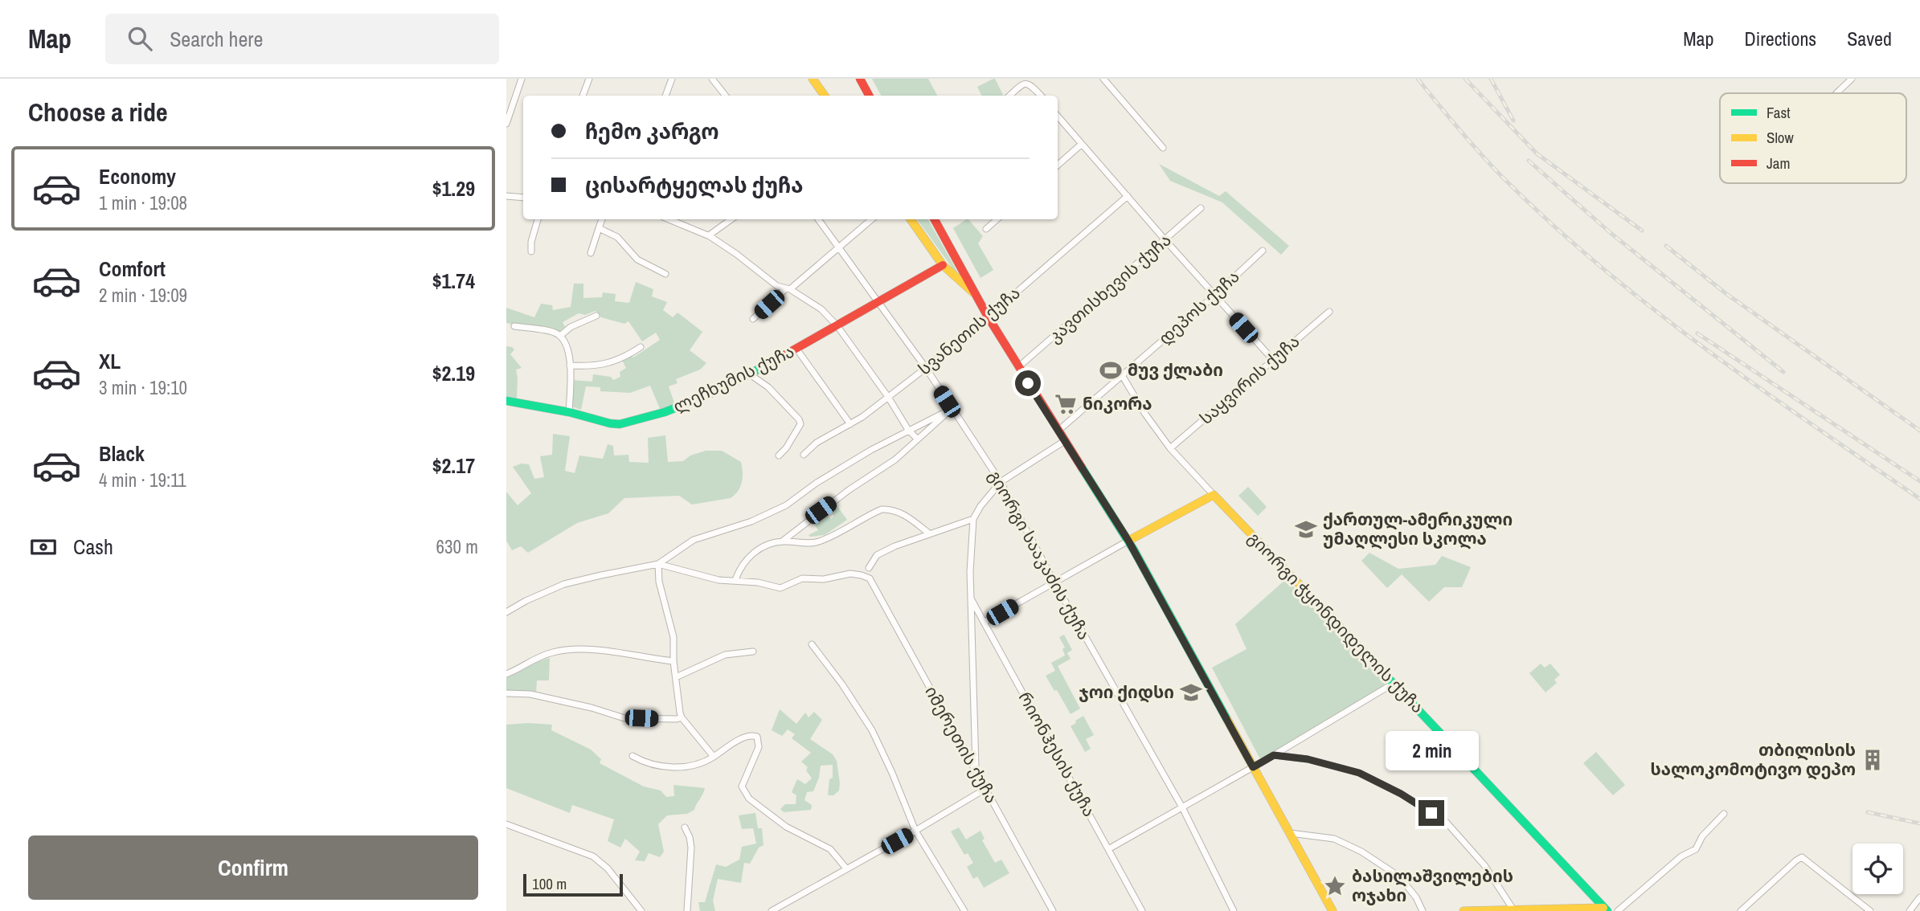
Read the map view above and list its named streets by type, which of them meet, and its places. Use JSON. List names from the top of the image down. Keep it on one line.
{"streets":{"street":["კავთისხევის ქუჩა","დეპოს ქუჩა","სვანეთის ქუჩა","ლეჩხუმის ქუჩა","საყვირის ქუჩა","გიორგი სააკაძის ქუჩა","გიორგი ჭყონდიდელის ქუჩა","იმერეთის ქუჩა","რიონჰესის ქუჩა"]},"crossings":[["დეპოს ქუჩა","გიორგი ჭყონდიდელის ქუჩა"],["სვანეთის ქუჩა","გიორგი სააკაძის ქუჩა"],["ლეჩხუმის ქუჩა","გიორგი სააკაძის ქუჩა"],["საყვირის ქუჩა","გიორგი ჭყონდიდელის ქუჩა"]],"places":{"sports":["მუვ ქლაბი"],"supermarket":["ნიკორა"],"school or university":["ქართულ-ამერიკული უმაღლესი სკოლა","ჯოი ქიდსი"],"building":["თბილისის სალოკომოტივო დეპო"],"place":["ბასილაშვილების ოჯახი"]},"legend":["Fast","Slow","Jam"],"scale_bar":"100 m","page":{"header":"Map","search":"Search here","nav":["Map","Directions","Saved"],"heading":"Choose a ride","banner":["ჩემო კარგო","ცისარტყელას ქუჩა"],"list":[{"name":"Economy","note":"1 min · 19:08","value":"$1.29"},{"name":"Comfort","note":"2 min · 19:09","value":"$1.74"},{"name":"XL","note":"3 min · 19:10","value":"$2.19"},{"name":"Black","note":"4 min · 19:11","value":"$2.17"}],"pay":["Cash","630 m"],"bubble":"2 min","buttons":"Confirm","scale":"100 m"}}
